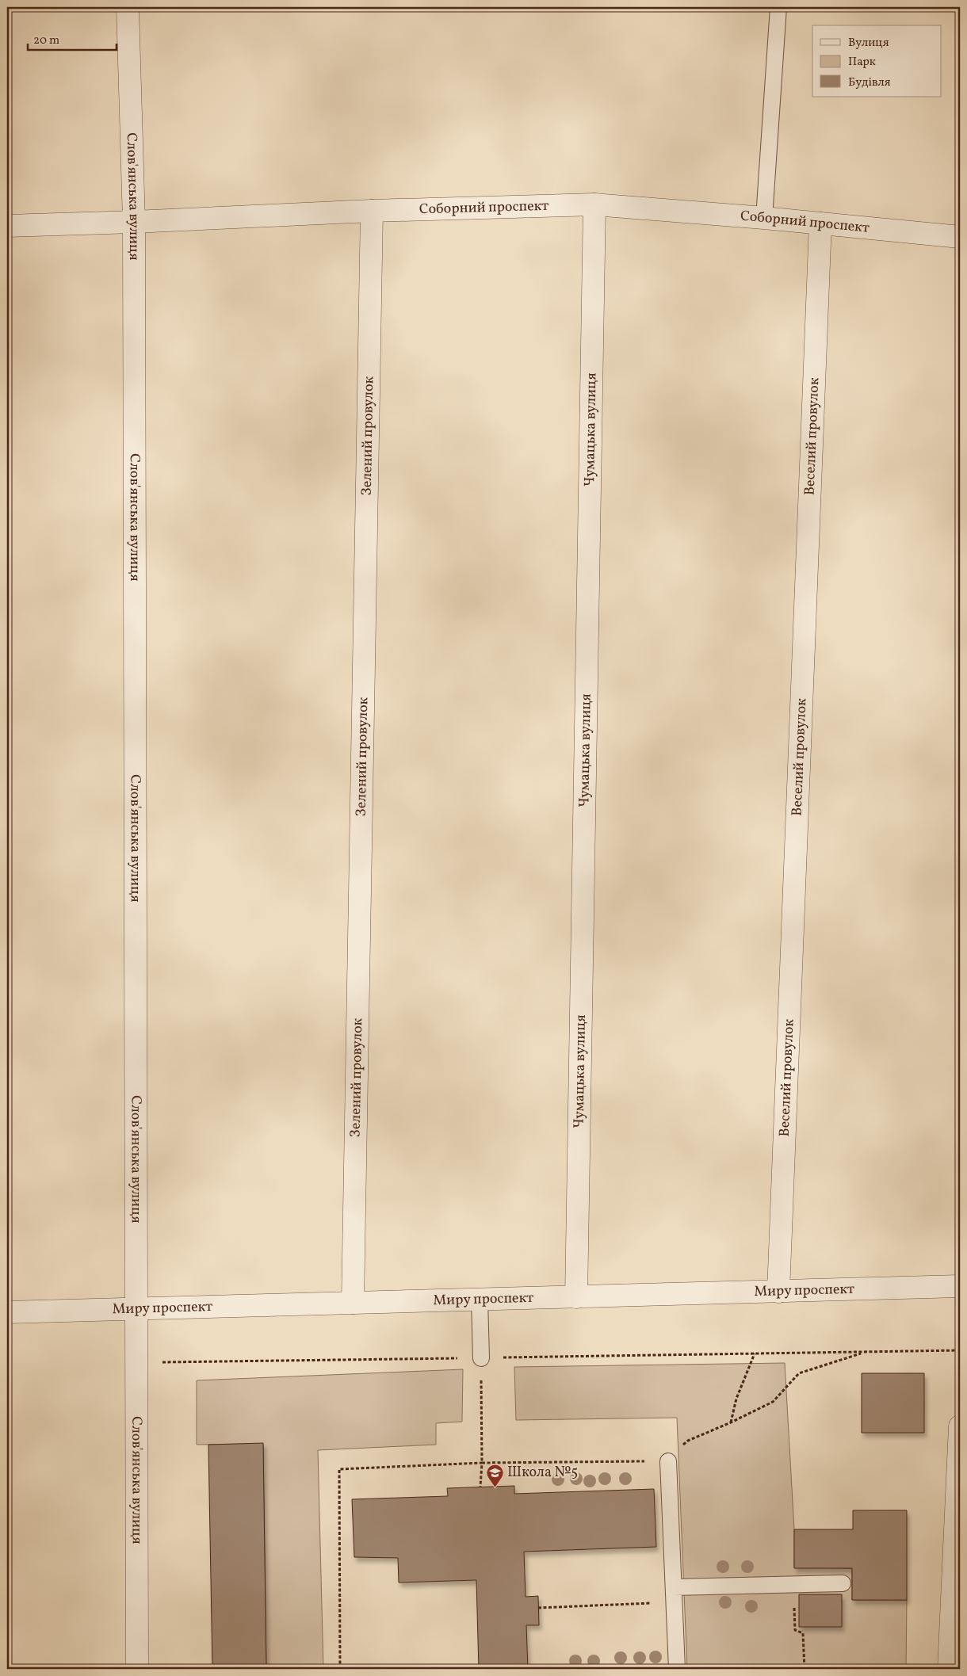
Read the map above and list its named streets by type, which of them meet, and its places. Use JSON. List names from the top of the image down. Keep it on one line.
{"streets":{"street":["Слов'янська вулиця","Соборний проспект","Чумацька вулиця","Зелений провулок","Веселий провулок","Миру проспект"]},"crossings":[["Слов'янська вулиця","Соборний проспект"],["Слов'янська вулиця","Миру проспект"],["Соборний проспект","Чумацька вулиця"],["Соборний проспект","Зелений провулок"],["Соборний проспект","Веселий провулок"],["Чумацька вулиця","Миру проспект"],["Зелений провулок","Миру проспект"],["Веселий провулок","Миру проспект"]],"places":{"school or university":["Школа №5"]},"legend":["Вулиця","Парк","Будівля"],"scale_bar":"20 m"}
